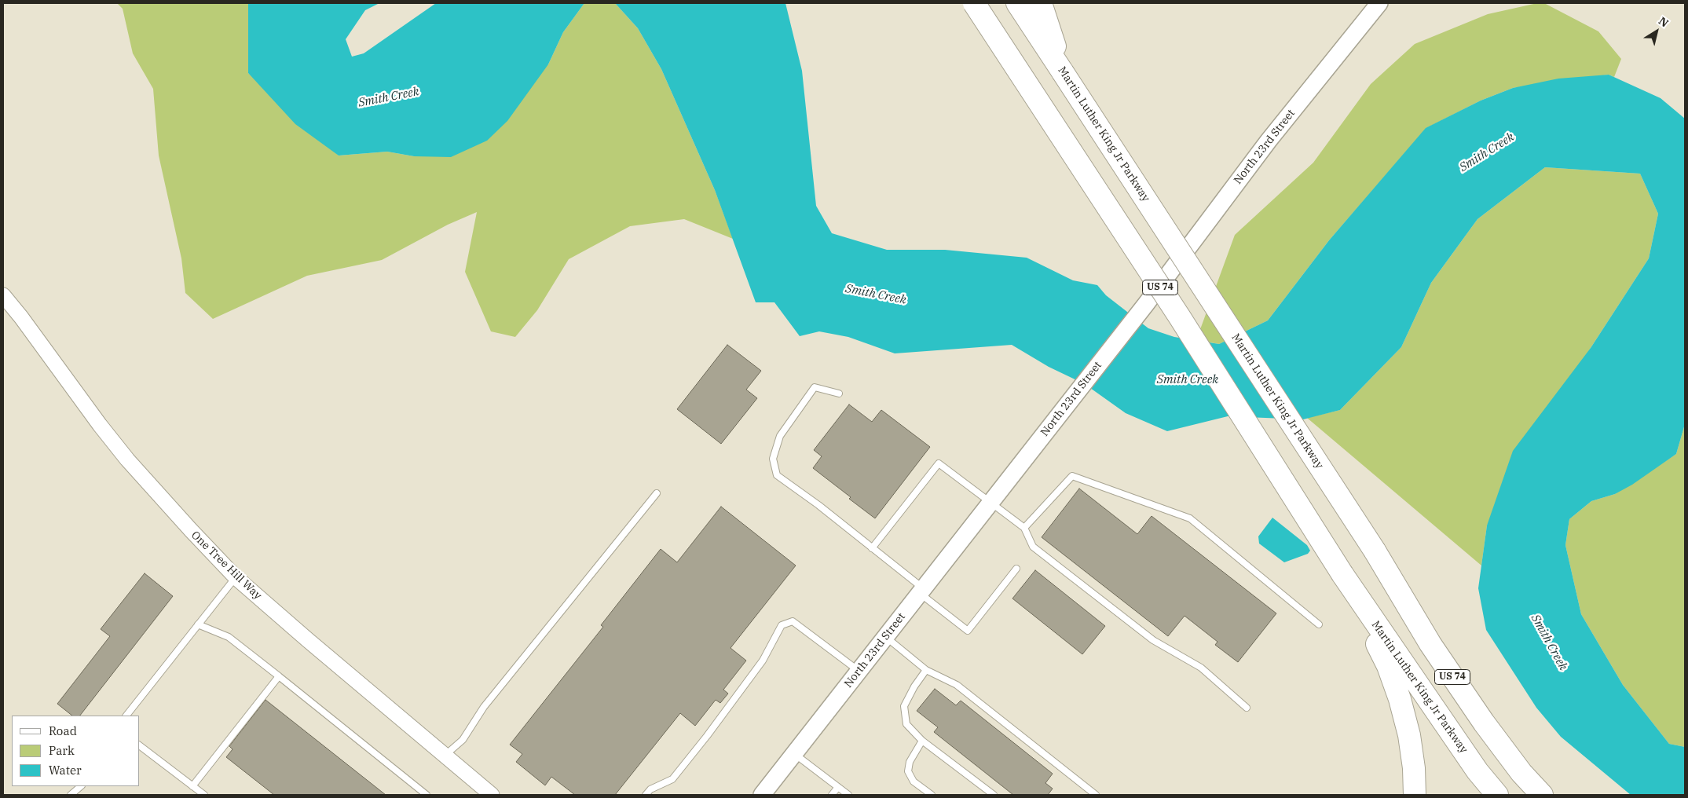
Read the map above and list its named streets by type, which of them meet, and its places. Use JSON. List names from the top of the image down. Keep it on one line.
{"streets":{"highway":["Martin Luther King Jr Parkway","US 74"],"main road":["North 23rd Street"],"street":["One Tree Hill Way"]},"water":["Smith Creek"],"legend":["Road","Park","Water"],"north":"top right"}
